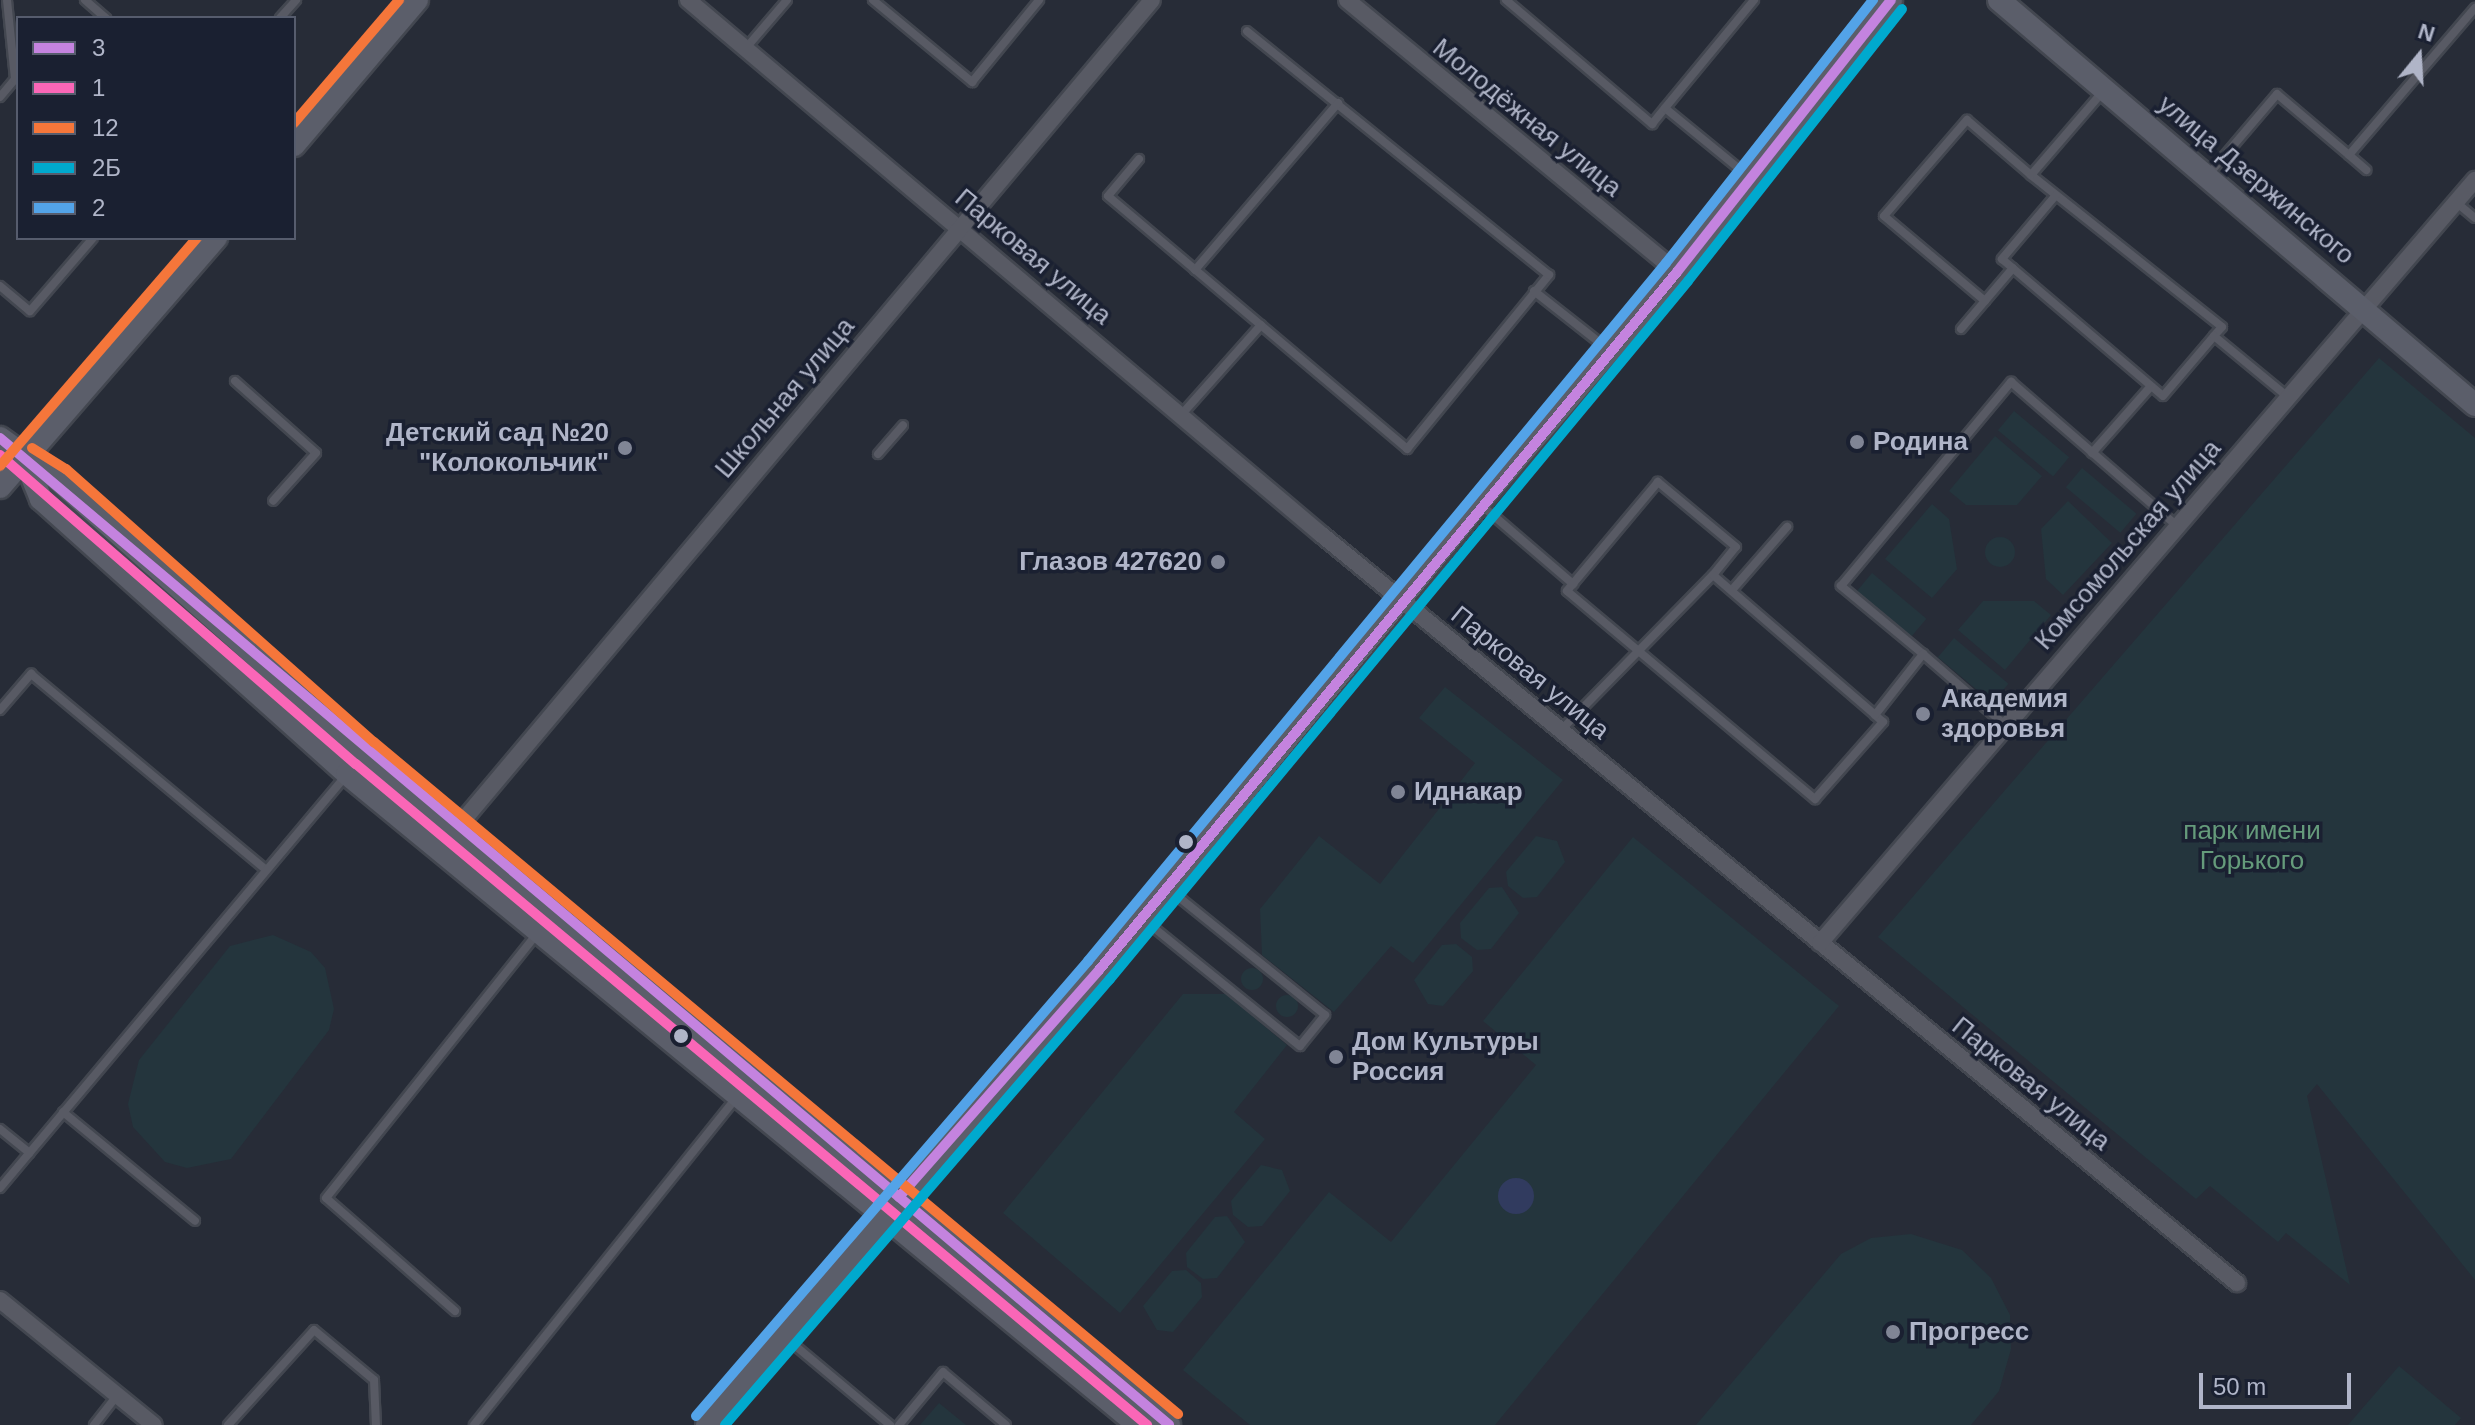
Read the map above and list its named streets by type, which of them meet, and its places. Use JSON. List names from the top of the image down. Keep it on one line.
{"streets":{"street":["Молодёжная улица","улица Дзержинского","Парковая улица","Школьная улица","Комсомольская улица"]},"crossings":[["улица Дзержинского","Комсомольская улица"],["Парковая улица","Школьная улица"],["Парковая улица","Комсомольская улица"]],"parks":["парк имени Горького"],"places":["Родина","Детский сад №20 \"Колокольчик\"","Глазов 427620","Академия здоровья","Иднакар","Дом Культуры Россия","Прогресс"],"lines":["transit line 3","transit line 12","transit line 2","transit line 2Б","transit line 1"],"legend":["3","1","12","2Б","2"],"scale_bar":"50 m","north":"top"}
